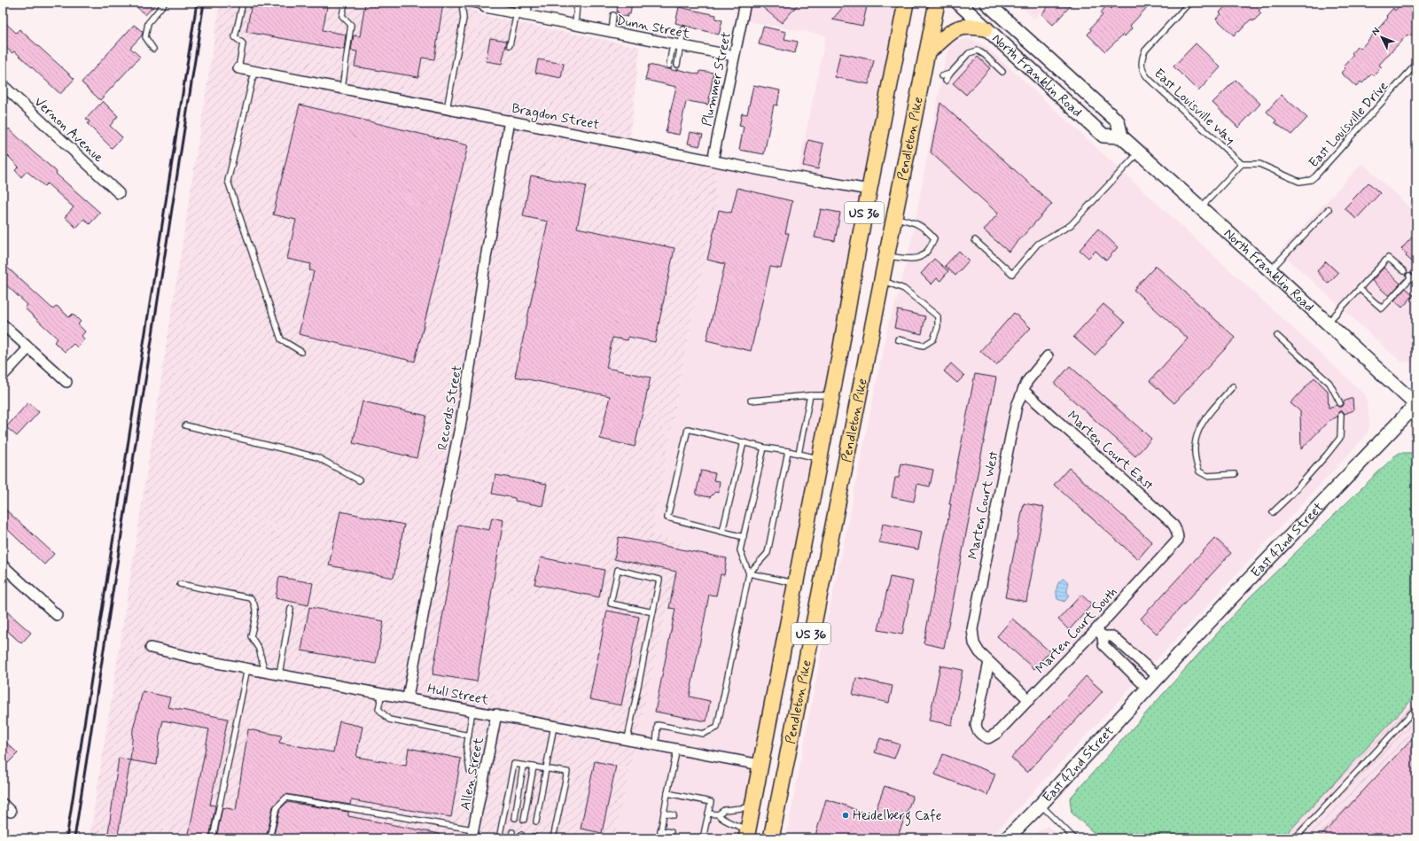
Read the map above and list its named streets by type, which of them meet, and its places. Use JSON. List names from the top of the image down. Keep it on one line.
{"streets":{"main road":["North Franklin Road","Pendleton Pike","US 36","East 42nd Street"],"street":["Dunn Street","Plummer Street","Bragdon Street","Vernon Avenue","Records Street","Marten Court East","Marten Court West","Marten Court South","Hull Street","Allen Street"],"lane":["East Louisville Way","East Louisville Drive"]},"crossings":[["Dunn Street","Plummer Street"],["North Franklin Road","East 42nd Street"],["Plummer Street","Bragdon Street"],["East Louisville Way","East Louisville Drive"],["Bragdon Street","Pendleton Pike"],["Bragdon Street","Records Street"],["Pendleton Pike","Hull Street"],["Records Street","Hull Street"],["Marten Court East","Marten Court West"],["Marten Court East","Marten Court South"],["Marten Court West","Marten Court South"],["Hull Street","Allen Street"]],"places":["Heidelberg Cafe"],"north":"top left"}
